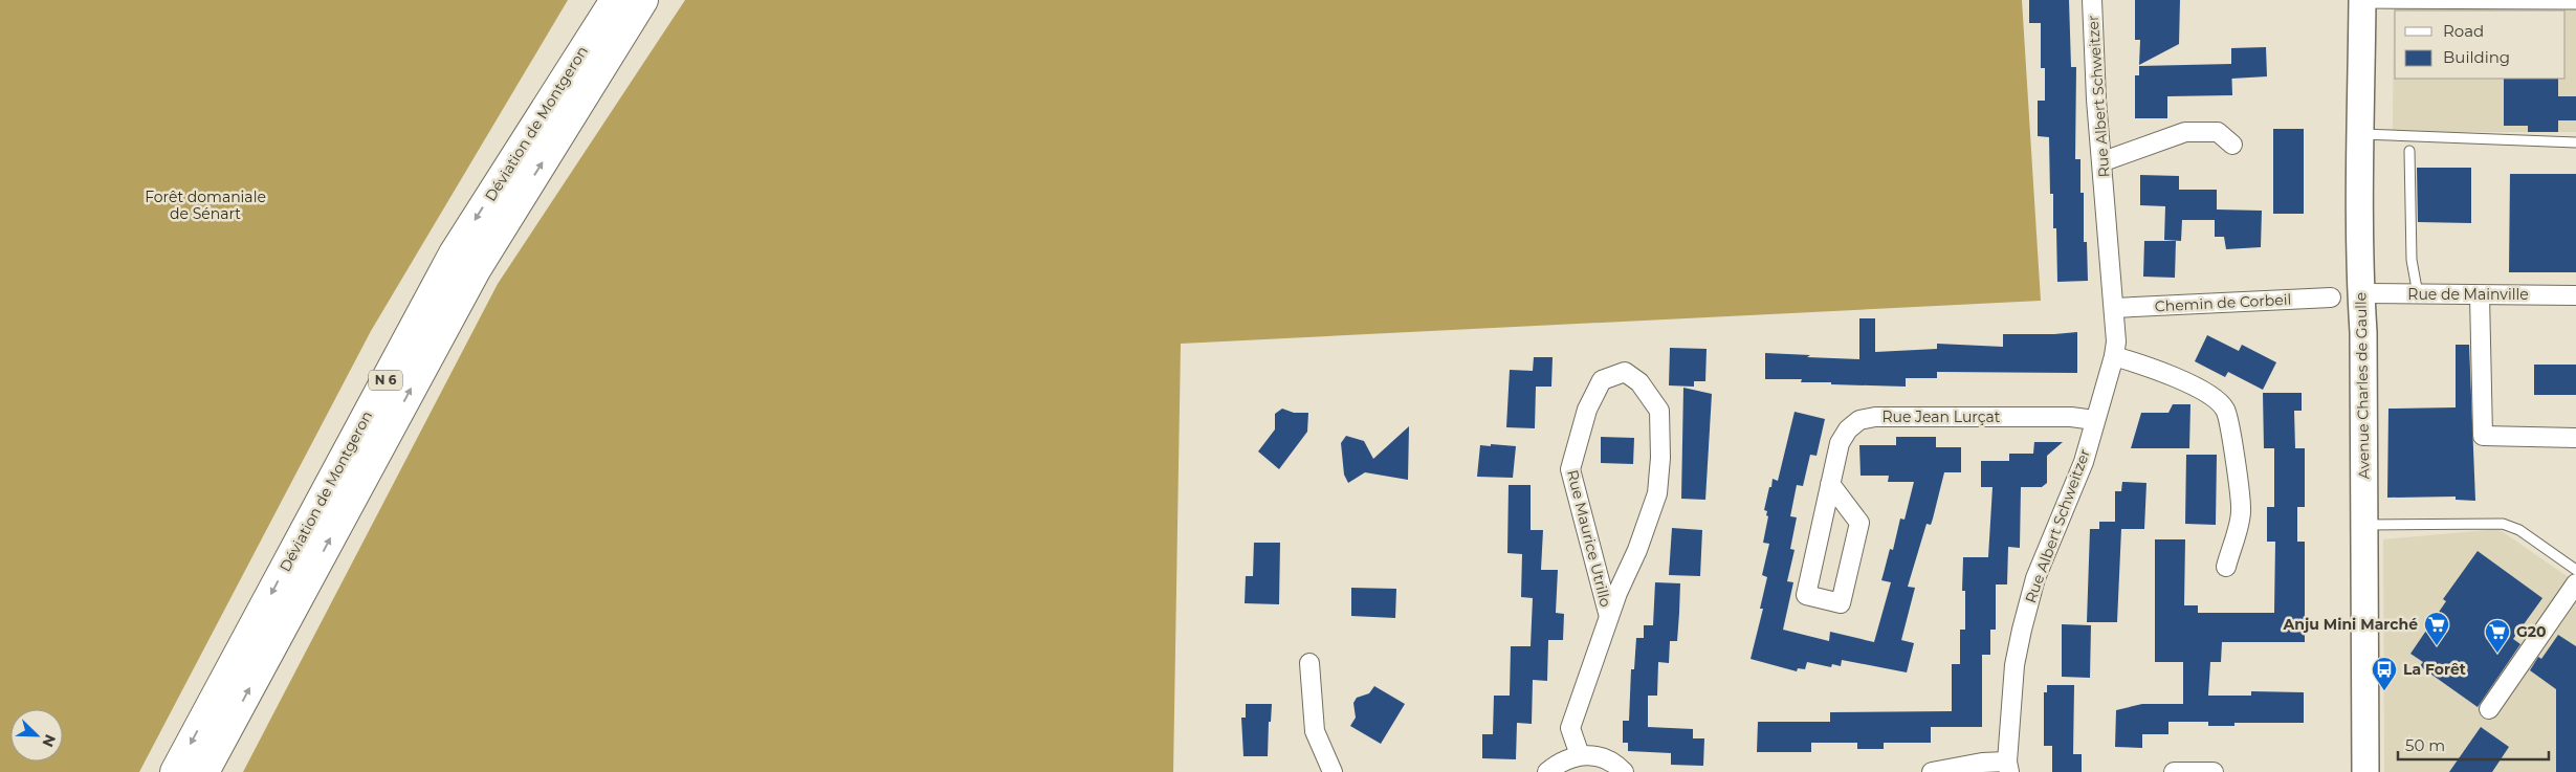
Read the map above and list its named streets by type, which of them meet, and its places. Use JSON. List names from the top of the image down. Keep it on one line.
{"streets":{"main road":["Déviation de Montgeron","N 6","Avenue Charles de Gaulle"],"street":["Rue Albert Schweitzer","Rue de Mainville","Chemin de Corbeil","Rue Jean Lurçat","Rue Maurice Utrillo"]},"crossings":[["Rue Albert Schweitzer","Chemin de Corbeil"],["Rue Albert Schweitzer","Rue Jean Lurçat"],["Rue de Mainville","Avenue Charles de Gaulle"]],"parks":["Forêt domaniale de Sénart"],"places":{"supermarket":["Anju Mini Marché","G20"],"bus stop":["La Forêt"]},"legend":["Road","Building"],"scale_bar":"50 m","north":"bottom right"}
